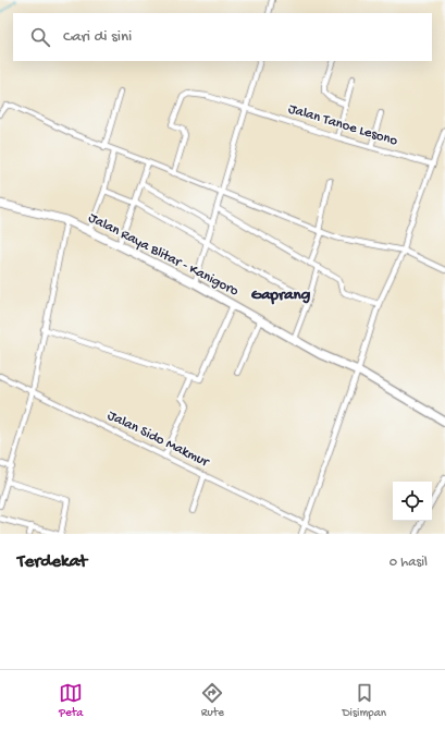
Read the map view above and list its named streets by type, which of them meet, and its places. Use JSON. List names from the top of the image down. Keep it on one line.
{"streets":{"main road":["Jalan Raya Blitar - Kanigoro"],"street":["Jalan Tanoe Lesono","Jalan Sido Makmur"]},"districts":["Gaprang"],"page":{"search":"Cari di sini","heading":["Terdekat","0 hasil"],"nav":["Peta","Rute","Disimpan"]}}
